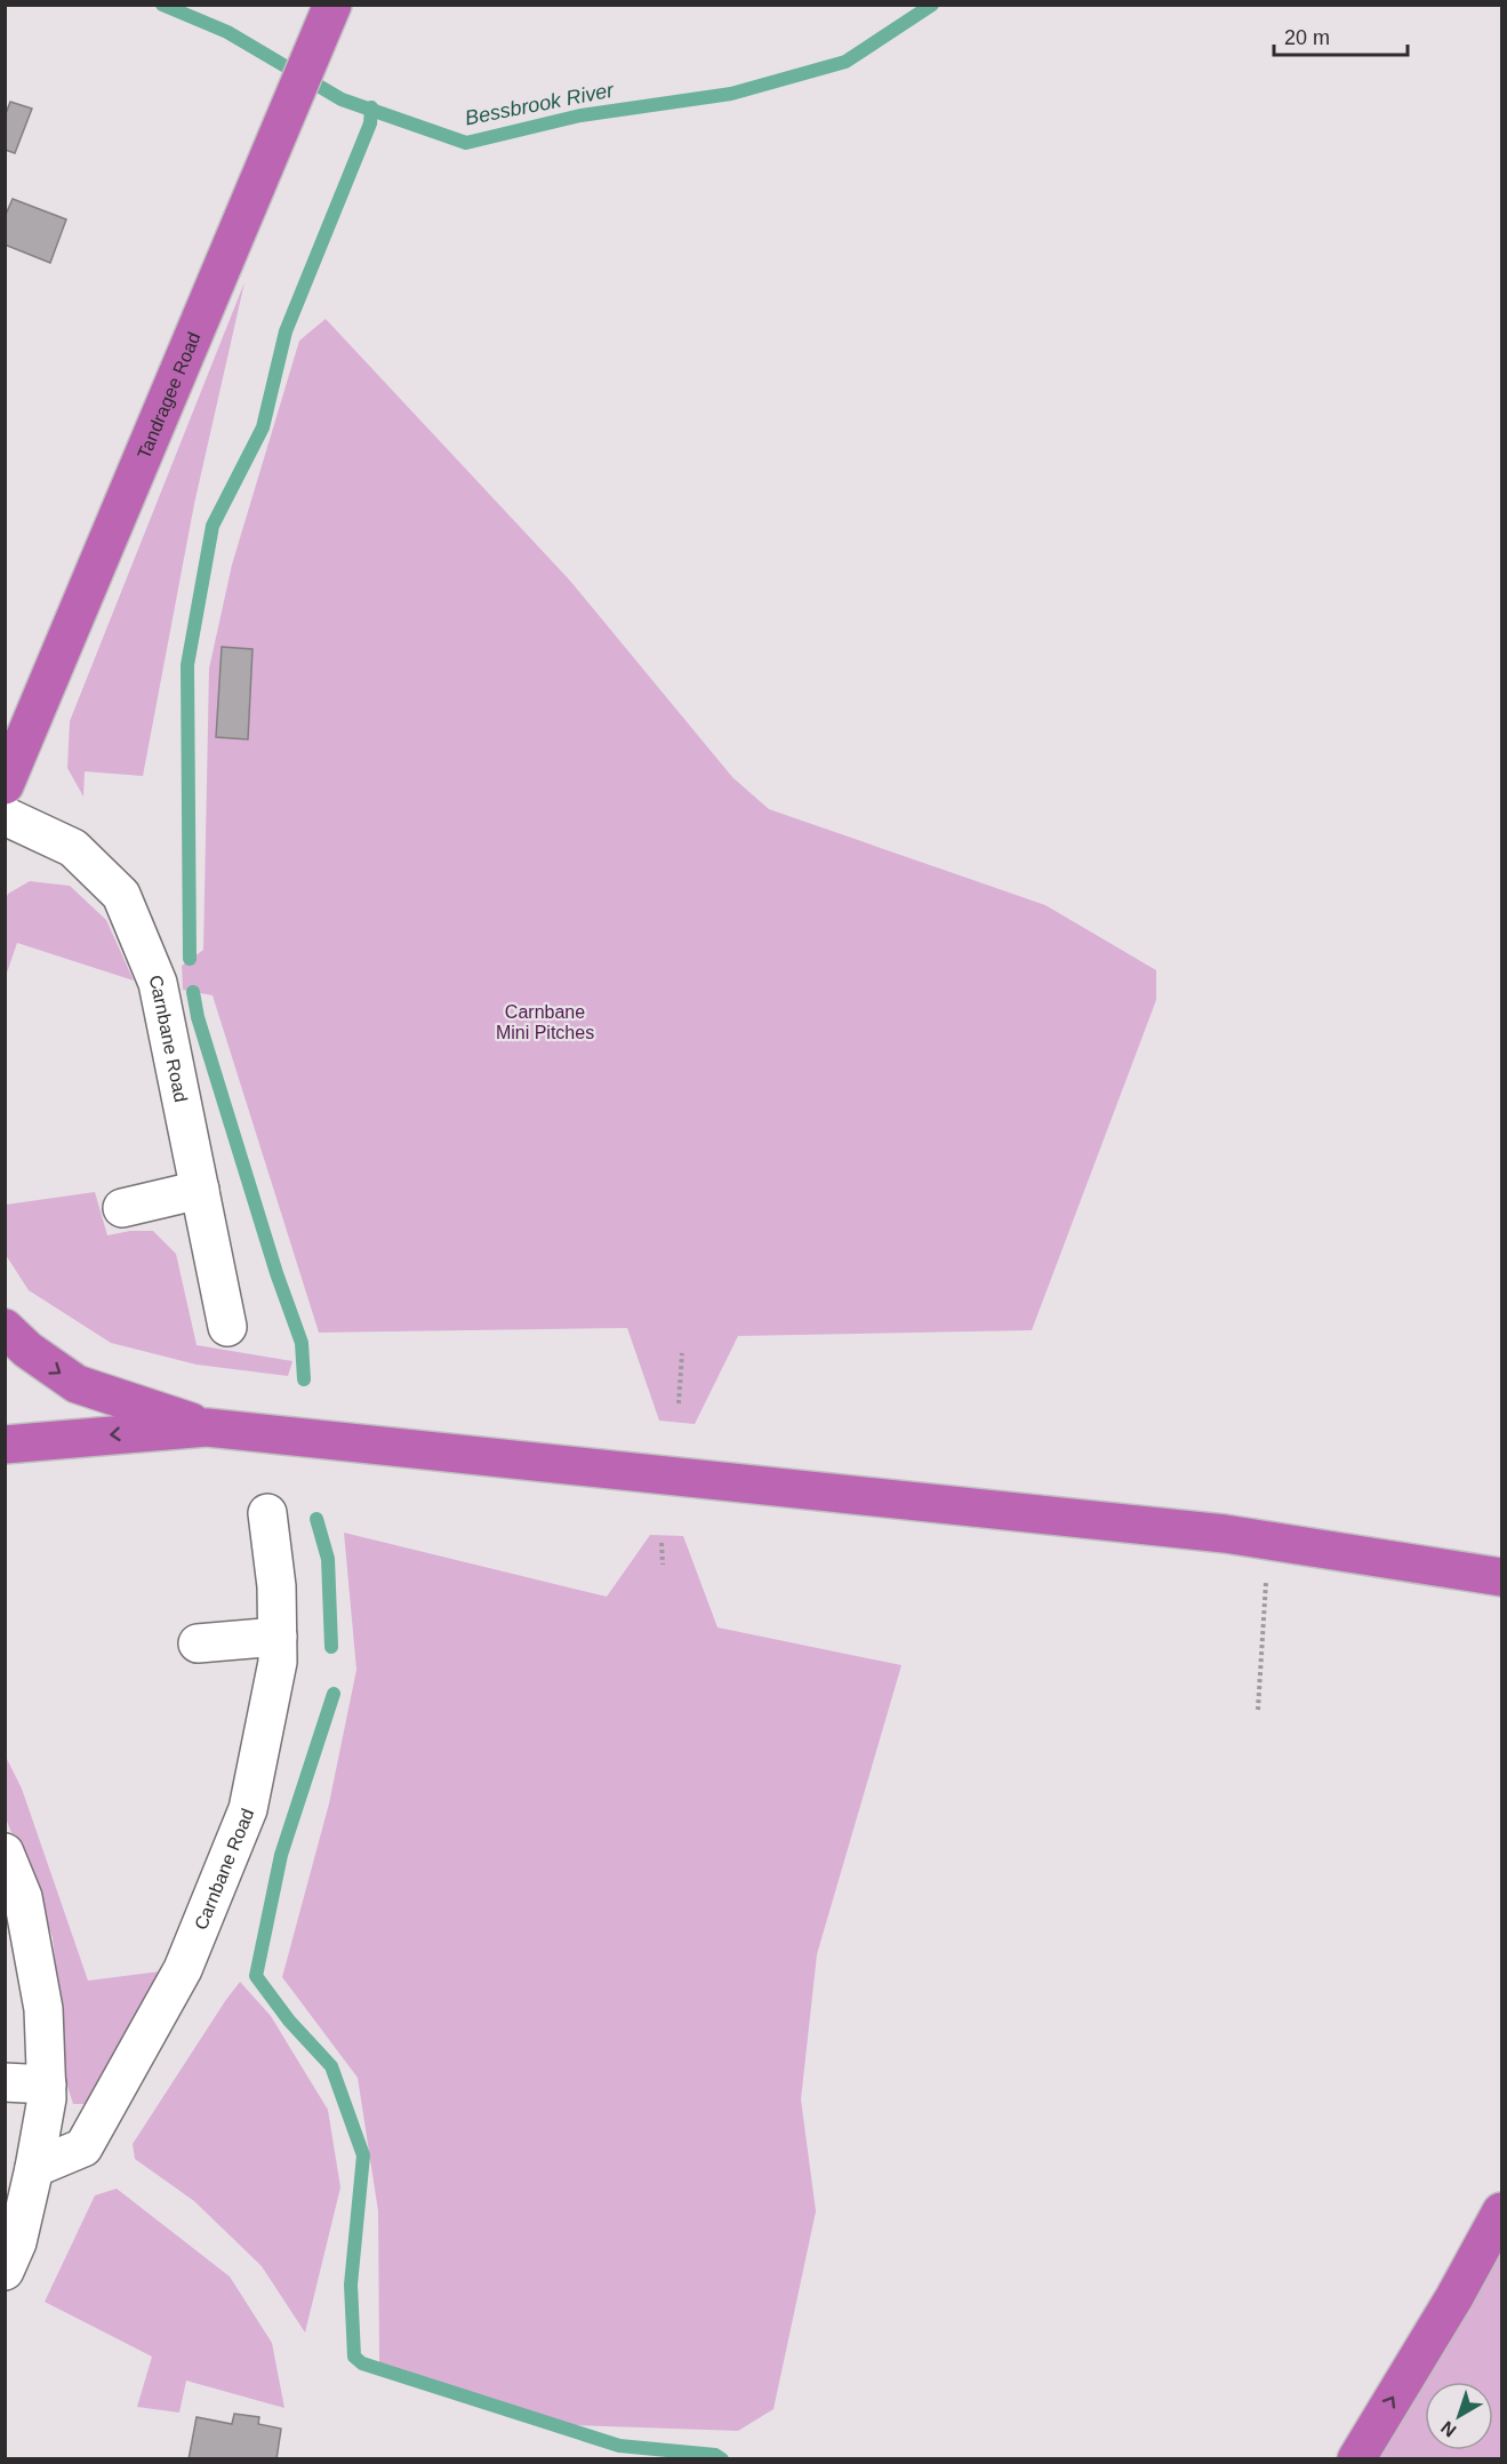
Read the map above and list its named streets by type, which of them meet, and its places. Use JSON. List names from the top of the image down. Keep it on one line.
{"streets":{"highway":["Tandragee Road"],"street":["Carnbane Road"]},"water":["Bessbrook River"],"parks":["Carnbane Mini Pitches"],"scale_bar":"20 m","north":"bottom left"}
